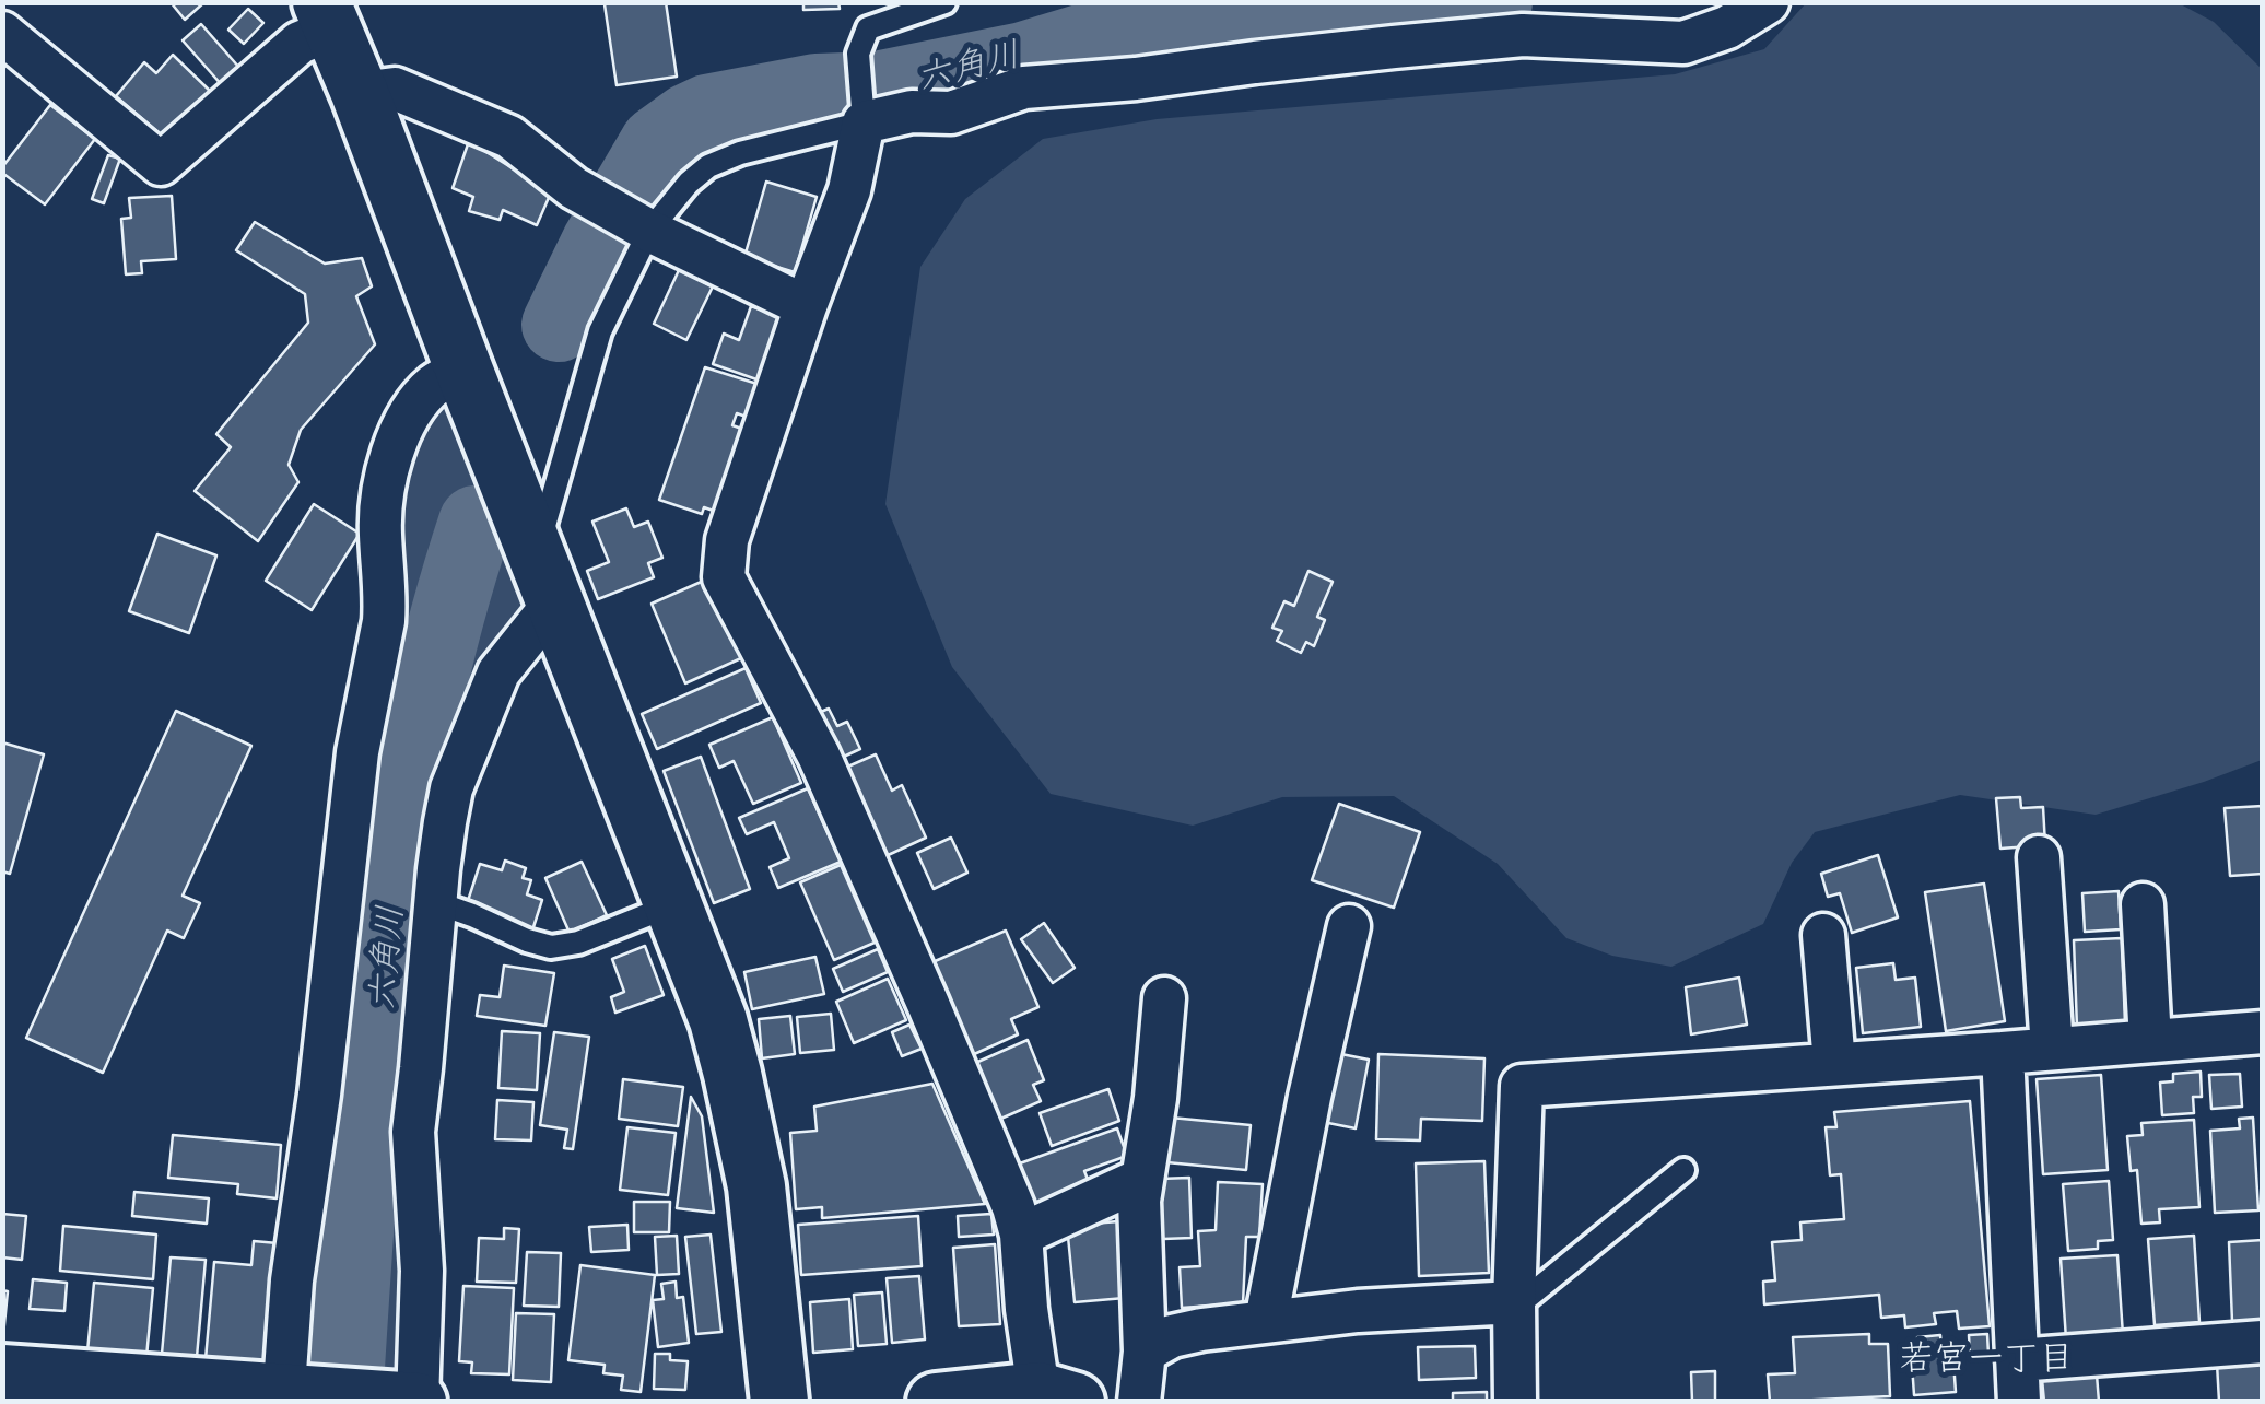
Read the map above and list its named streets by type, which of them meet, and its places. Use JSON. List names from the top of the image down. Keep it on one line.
{"districts":["若宮一丁目"],"water":["六角川"]}
